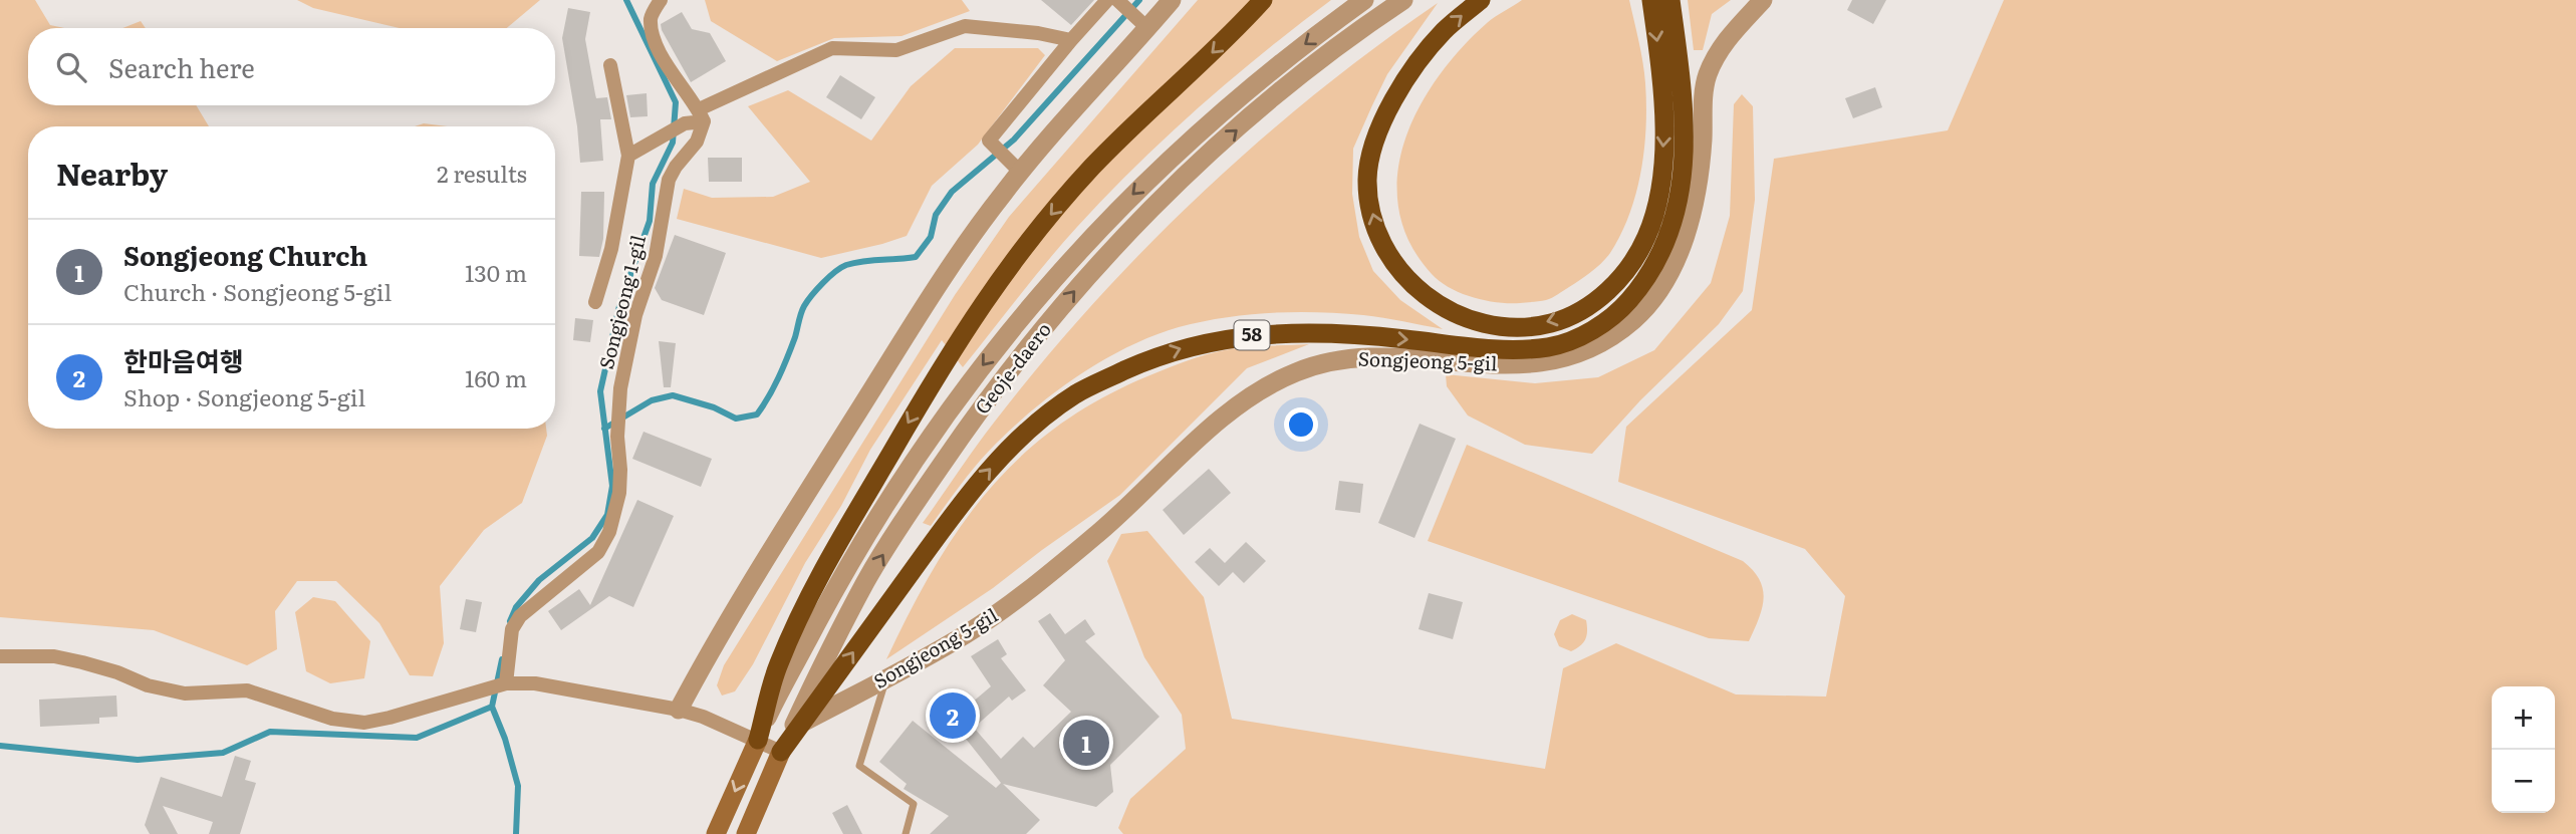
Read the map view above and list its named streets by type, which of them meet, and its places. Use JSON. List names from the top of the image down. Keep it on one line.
{"streets":{"highway":["58"],"main road":["Geoje-daero"],"street":["Songjeong 1-gil","Songjeong 5-gil"]},"crossings":[["58","Songjeong 5-gil"],["58","Geoje-daero"]],"page":{"search":"Search here","heading":["Nearby","2 results"],"list":[{"mark":"1","name":"Songjeong Church","note":"Church · Songjeong 5-gil","value":"130 m"},{"mark":"2","name":"한마음여행","note":"Shop · Songjeong 5-gil","value":"160 m"}],"map_buttons":["+","−"],"pins":["2","1"]}}
